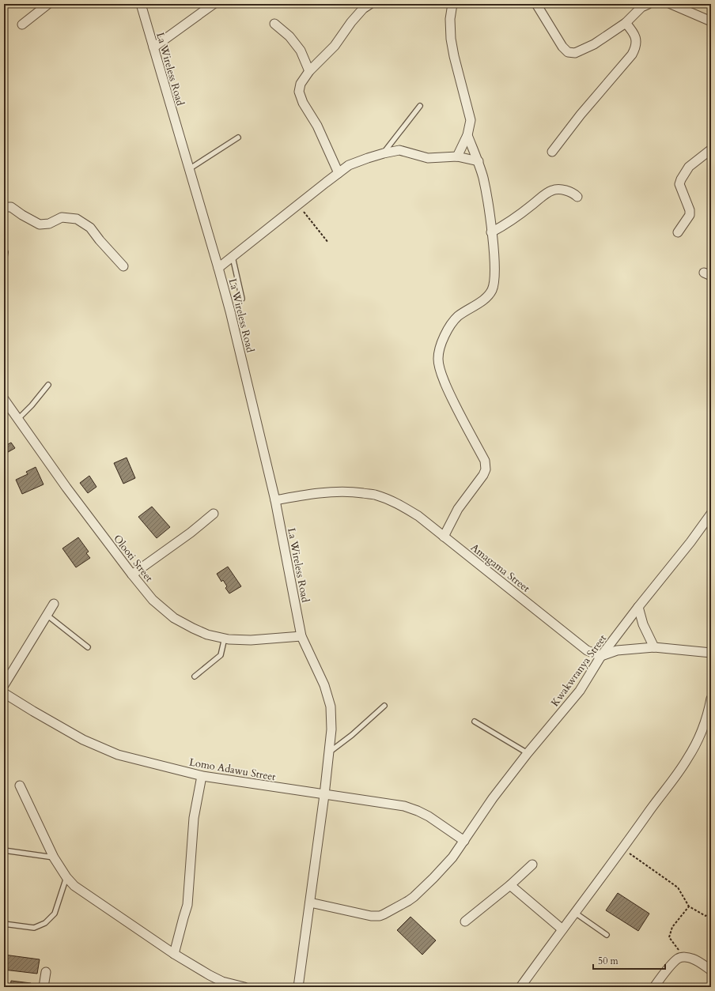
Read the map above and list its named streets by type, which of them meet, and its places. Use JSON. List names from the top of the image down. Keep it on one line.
{"streets":{"street":["La Wireless Road","Olooti Street","Amagama Street","Kwakwranya Street","Lomo Adawu Street"]},"crossings":[["La Wireless Road","Olooti Street"],["La Wireless Road","Amagama Street"],["La Wireless Road","Kwakwranya Street"],["La Wireless Road","Lomo Adawu Street"],["Amagama Street","Kwakwranya Street"],["Kwakwranya Street","Lomo Adawu Street"]],"scale_bar":"50 m"}
